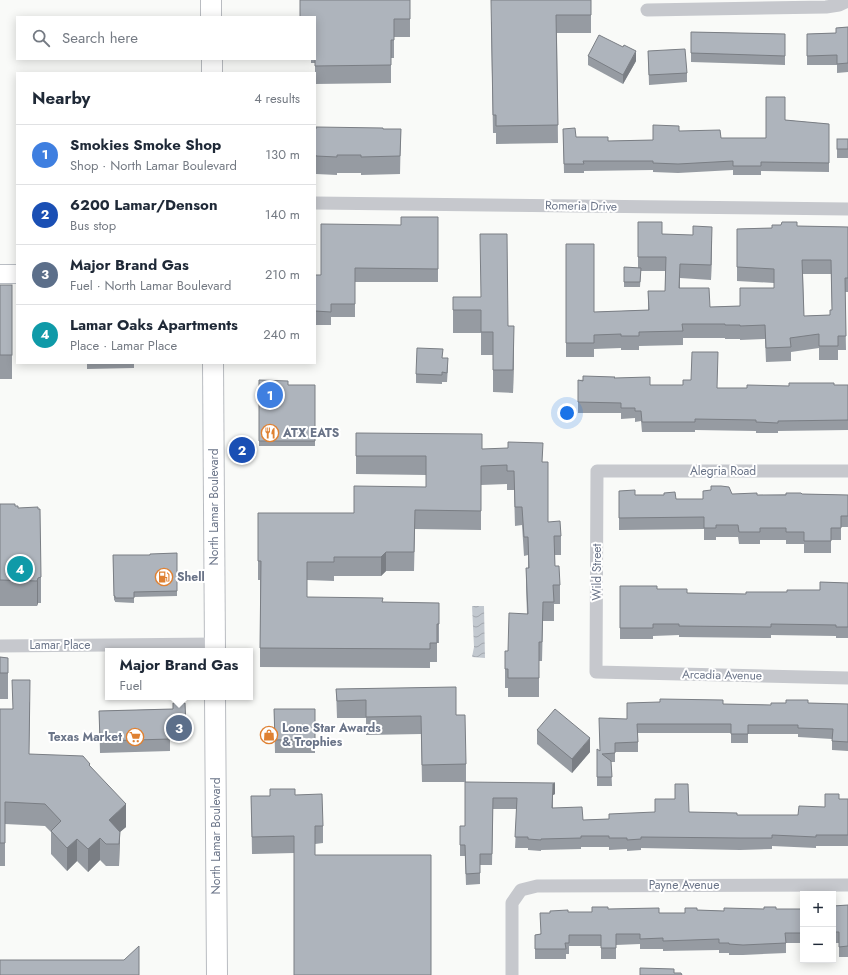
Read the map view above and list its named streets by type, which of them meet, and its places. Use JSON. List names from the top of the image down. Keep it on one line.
{"streets":{"main road":["North Lamar Boulevard"],"street":["Romeria Drive","Alegria Road","Wild Street","Lamar Place","Arcadia Avenue","Payne Avenue"]},"crossings":[["Alegria Road","Wild Street"],["North Lamar Boulevard","Lamar Place"],["Wild Street","Arcadia Avenue"]],"places":{"restaurant":["ATX EATS"],"fuel station":["Shell"],"shop":["Lone Star Awards & Trophies"],"supermarket":["Texas Market"]},"page":{"search":"Search here","heading":["Nearby","4 results"],"list":[{"mark":"1","name":"Smokies Smoke Shop","note":"Shop · North Lamar Boulevard","value":"130 m"},{"mark":"2","name":"6200 Lamar/Denson","note":"Bus stop","value":"140 m"},{"mark":"3","name":"Major Brand Gas","note":"Fuel · North Lamar Boulevard","value":"210 m"},{"mark":"4","name":"Lamar Oaks Apartments","note":"Place · Lamar Place","value":"240 m"}],"pins":["1","2","4","3"],"popup":["Major Brand Gas","Fuel"],"map_buttons":["+","−"]}}
